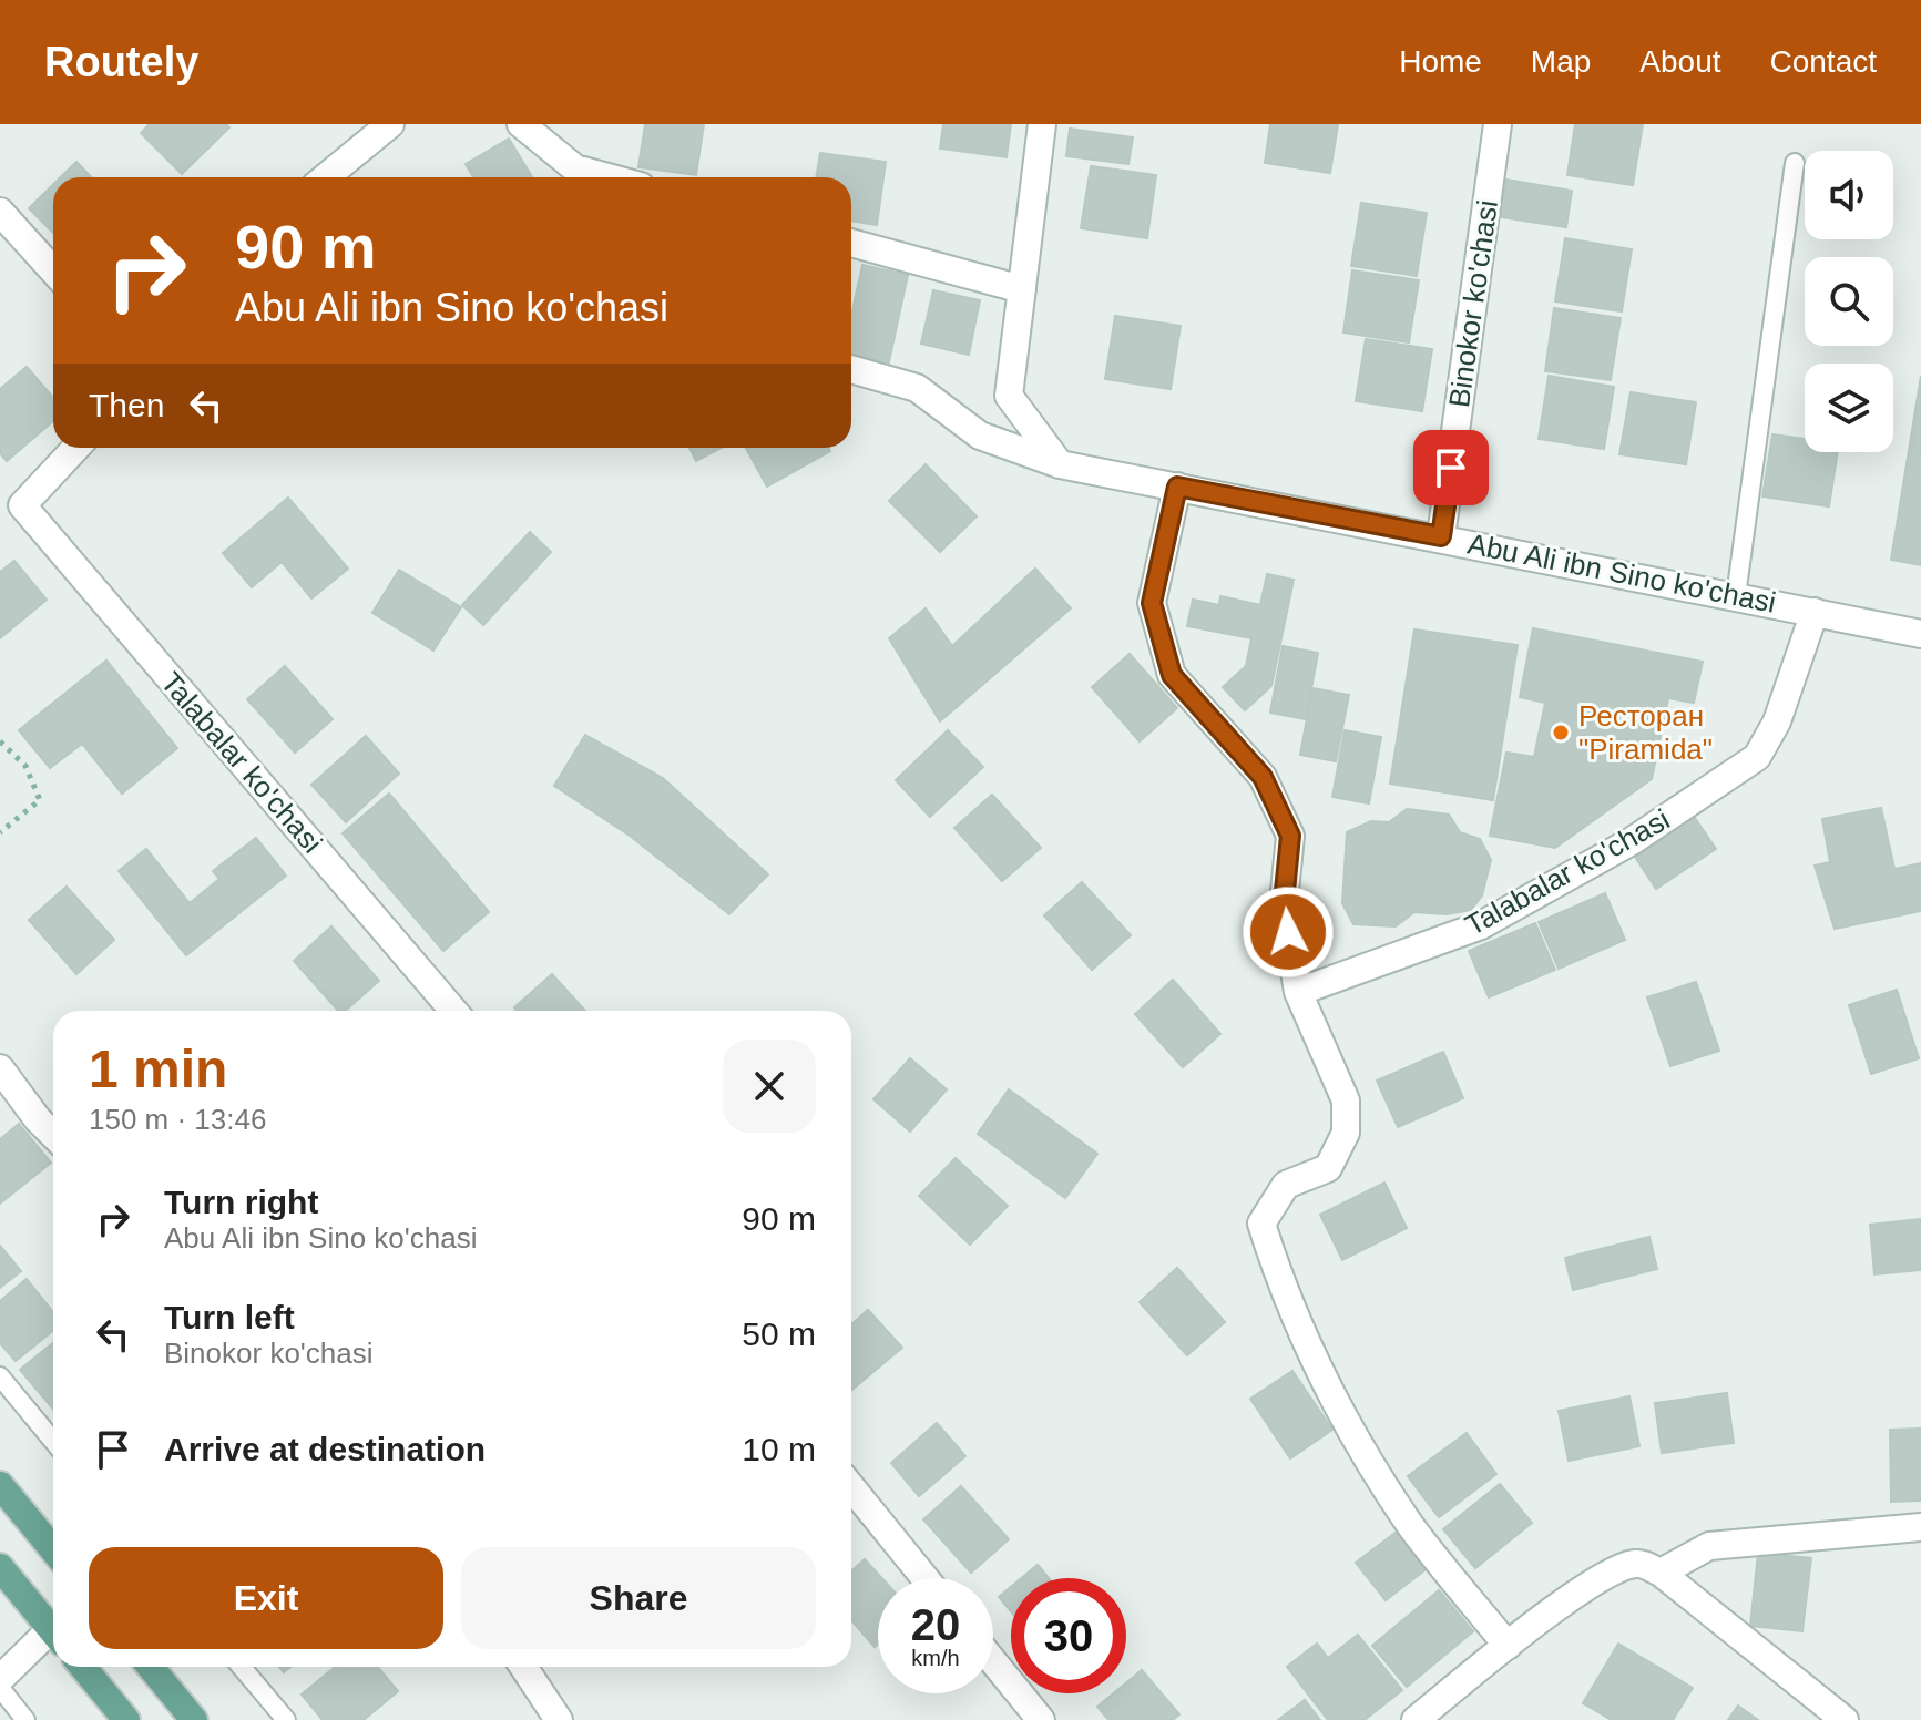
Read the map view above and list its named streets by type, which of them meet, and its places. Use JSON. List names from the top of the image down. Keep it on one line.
{"streets":{"street":["Binokor ko'chasi","Abu Ali ibn Sino ko'chasi","Talabalar ko'chasi"]},"crossings":[["Binokor ko'chasi","Abu Ali ibn Sino ko'chasi"],["Abu Ali ibn Sino ko'chasi","Talabalar ko'chasi"]],"places":["Ресторан \"Piramida\""],"page":{"header":"Routely","nav":["Home","Map","About","Contact"],"turn":["90 m","Abu Ali ibn Sino ko'chasi"],"then":"Then","heading":["1 min","150 m · 13:46"],"list":[{"name":"Turn right","note":"Abu Ali ibn Sino ko'chasi","value":"90 m"},{"name":"Turn left","note":"Binokor ko'chasi","value":"50 m"},{"name":"Arrive at destination","value":"10 m"}],"buttons":["Exit","Share"],"speed":"20 km/h","limit":"30"}}
